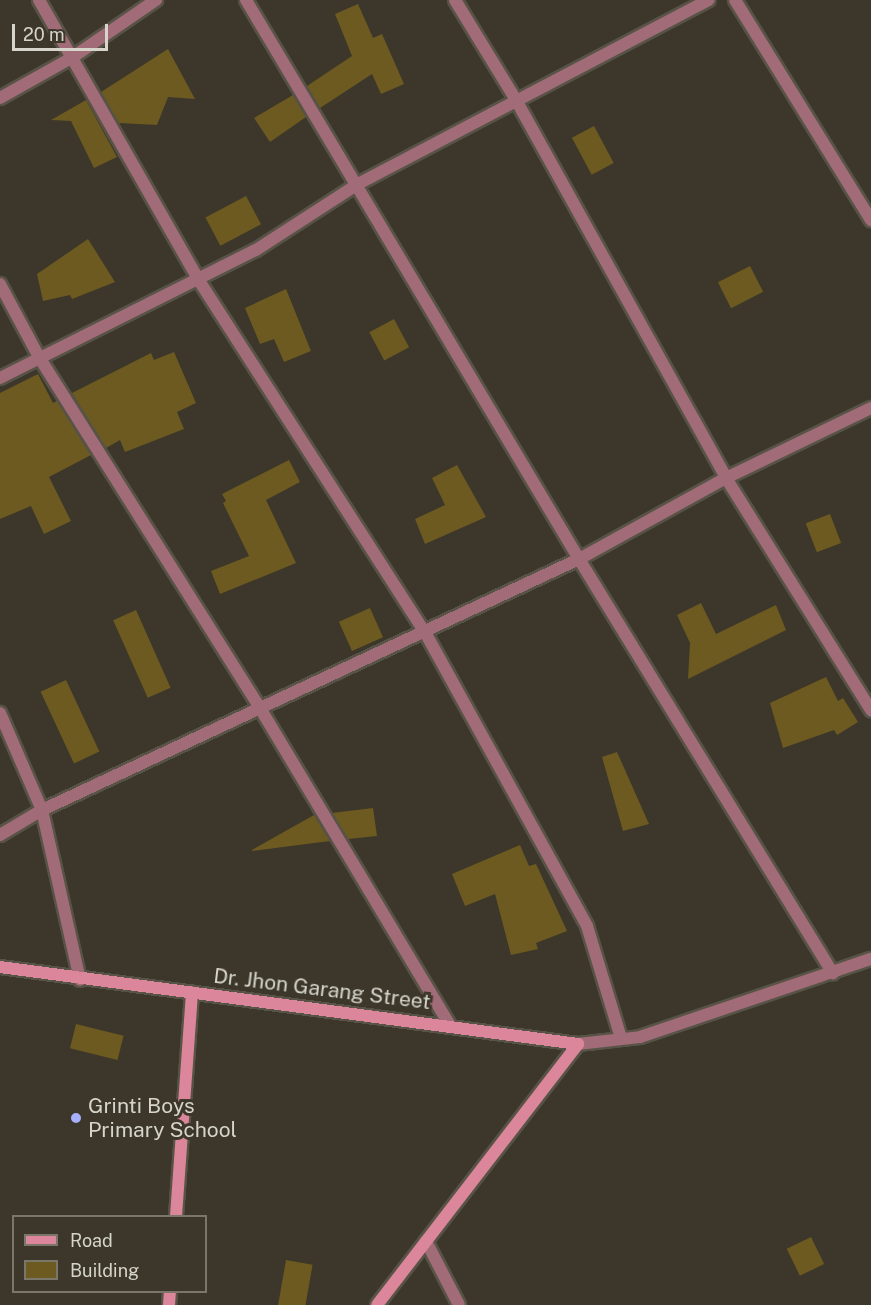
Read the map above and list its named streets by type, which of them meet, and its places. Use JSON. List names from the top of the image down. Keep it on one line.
{"streets":{"street":["Dr. Jhon Garang Street"]},"places":["Grinti Boys Primary School"],"legend":["Road","Building"],"scale_bar":"20 m"}
